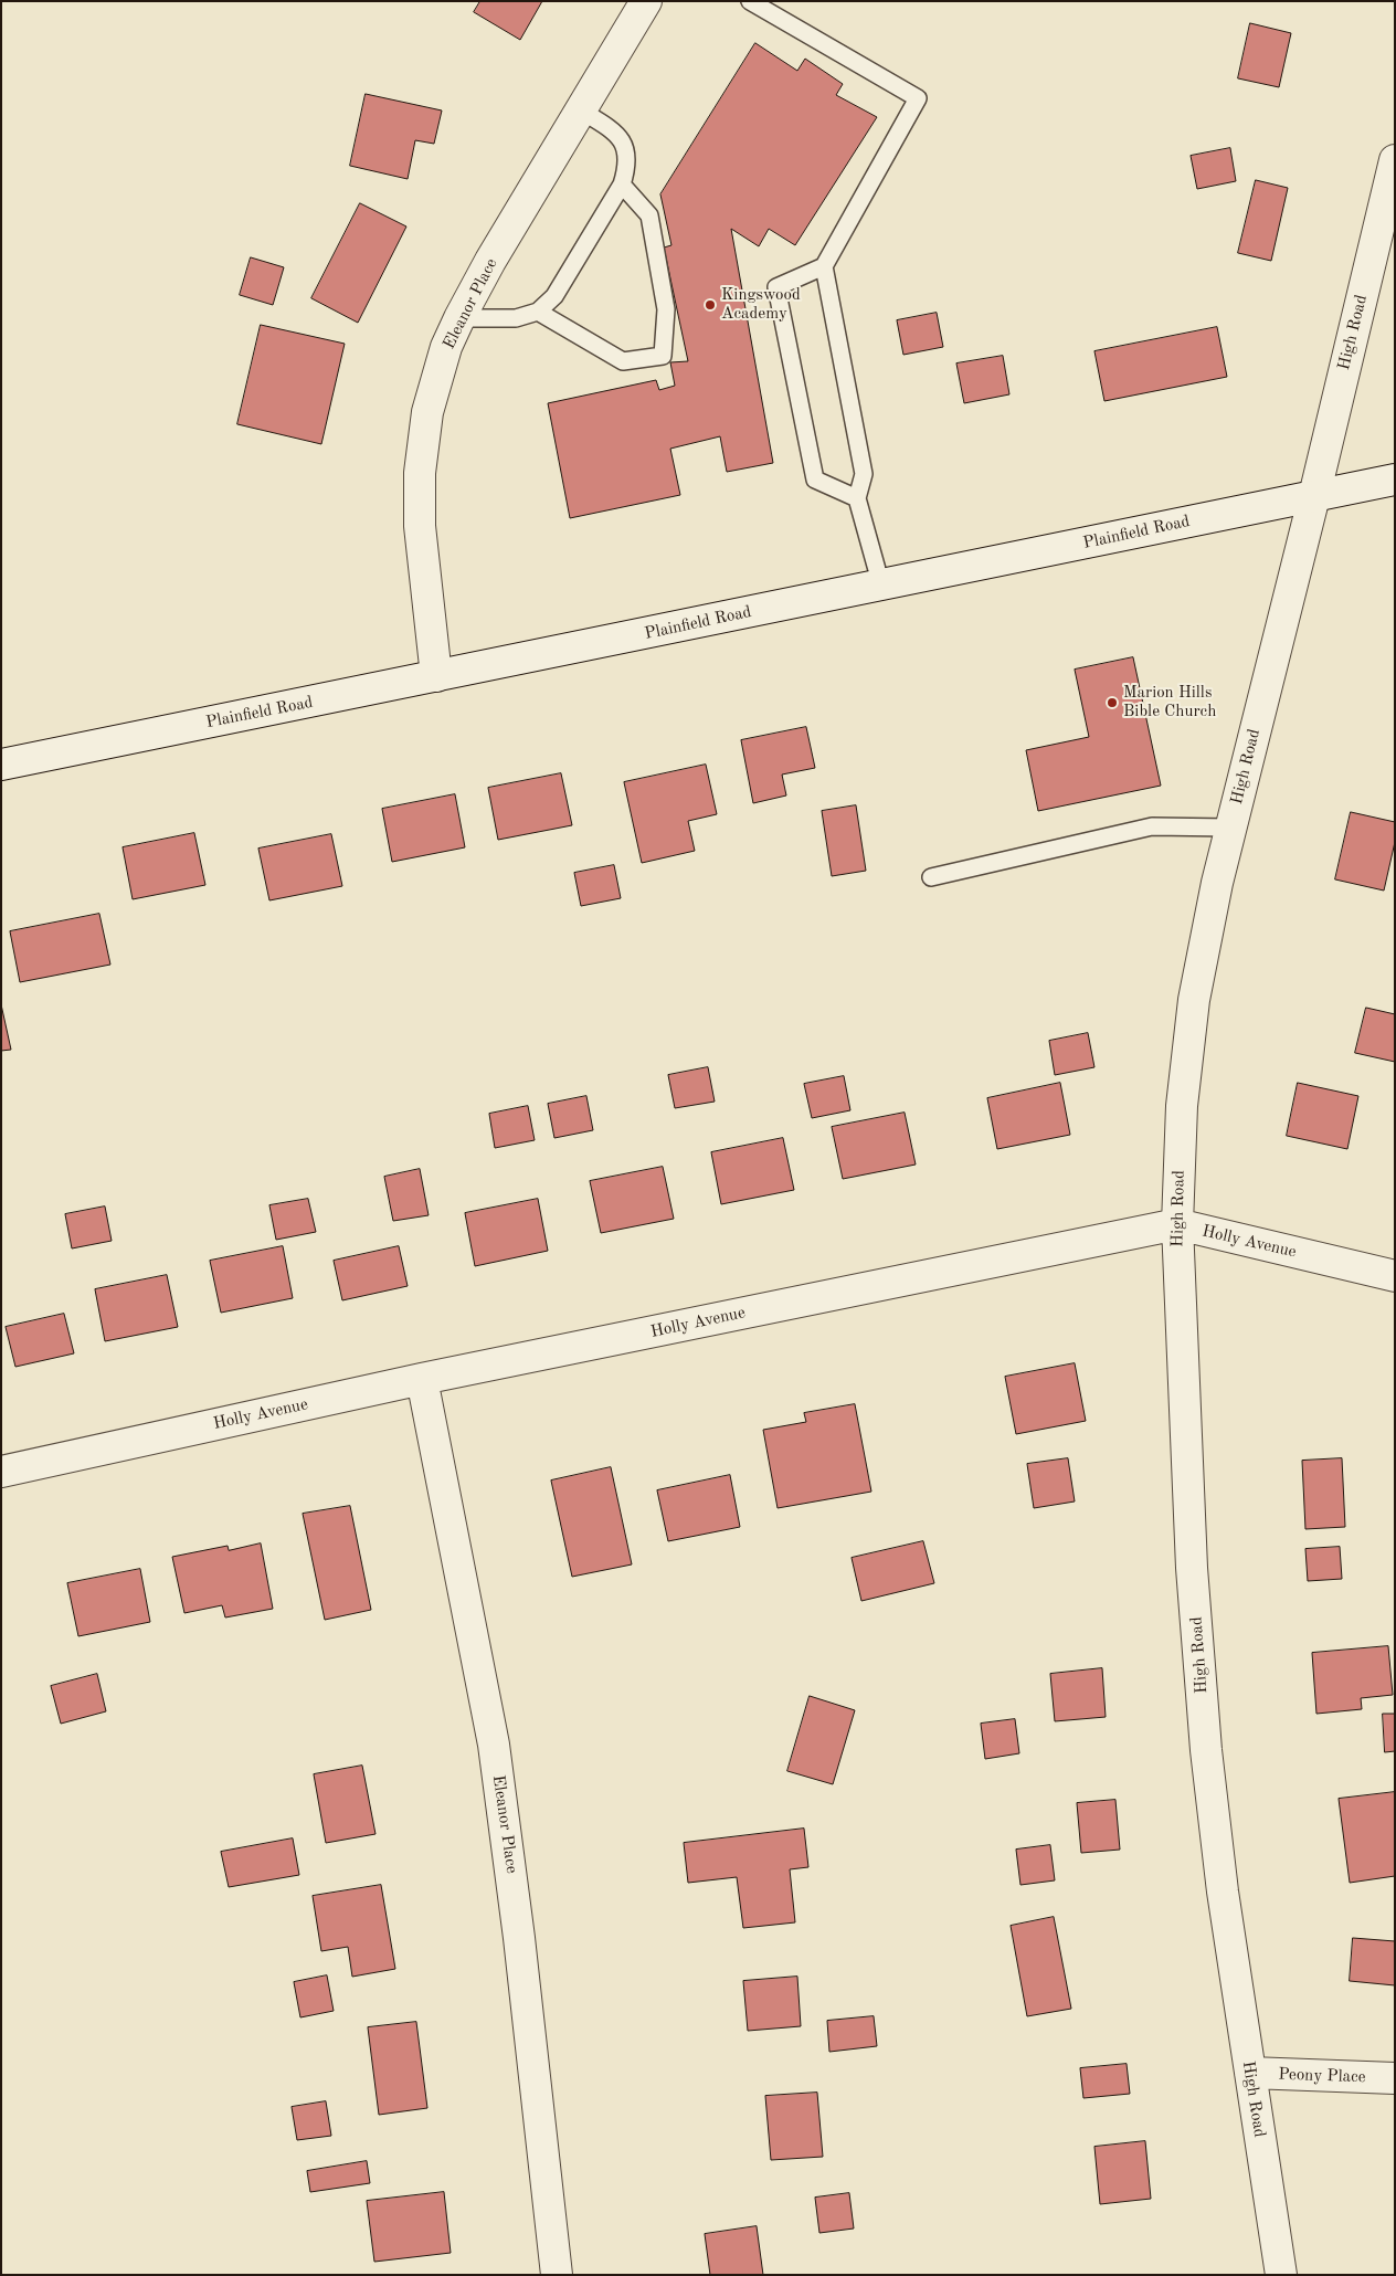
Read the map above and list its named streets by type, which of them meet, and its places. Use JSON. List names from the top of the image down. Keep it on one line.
{"streets":{"street":["Eleanor Place","High Road","Plainfield Road","Holly Avenue","Peony Place"]},"crossings":[["Eleanor Place","Plainfield Road"],["Eleanor Place","Holly Avenue"],["High Road","Plainfield Road"],["High Road","Holly Avenue"],["High Road","Peony Place"]],"places":["Kingswood Academy","Marion Hills Bible Church"]}
